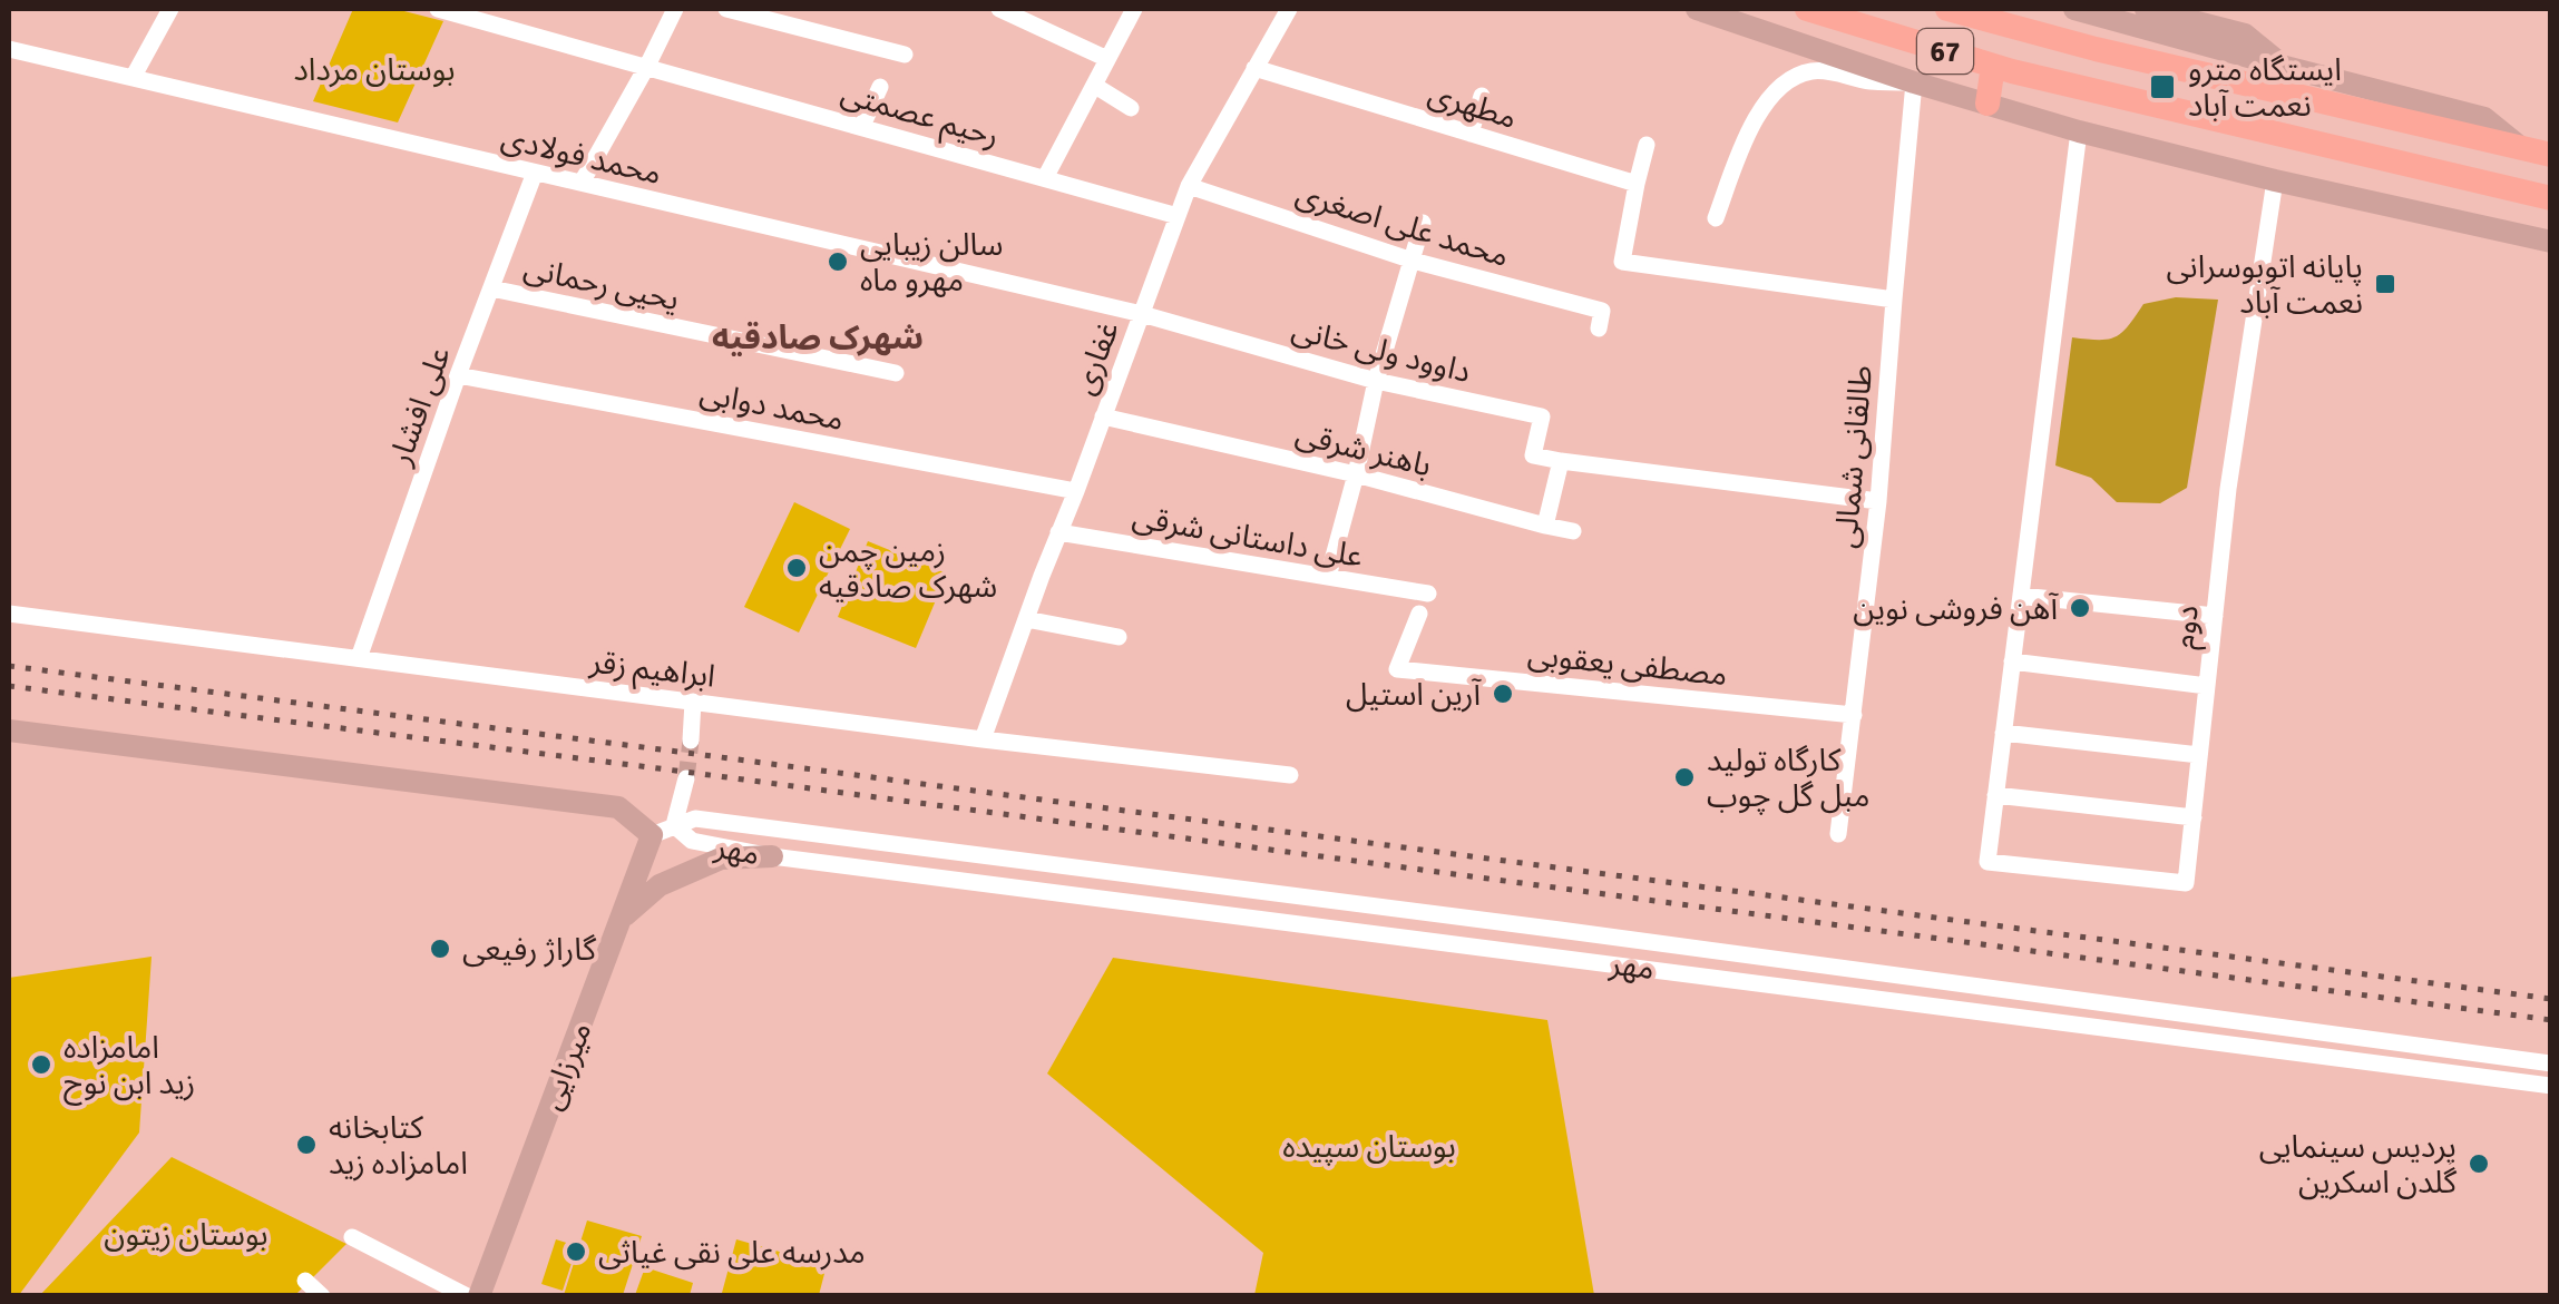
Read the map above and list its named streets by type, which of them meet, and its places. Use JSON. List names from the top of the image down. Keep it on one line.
{"streets":{"highway":["67"],"main road":["میرزایی"],"street":["مطهری","رحیم عصمتی","محمد فولادی","محمد علی اصغری","یحیی رحمانی","داوود ولی خانی","غفاری","علی افشار","محمد دوابی","باهنر شرقی","طالقانی شمالی","علی داستانی شرقی","دوم","مصطفی یعقوبی","ابراهیم زقر","مهر"]},"crossings":[["مطهری","غفاری"],["رحیم عصمتی","غفاری"],["محمد فولادی","داوود ولی خانی"],["محمد فولادی","غفاری"],["محمد فولادی","علی افشار"],["محمد علی اصغری","غفاری"],["یحیی رحمانی","علی افشار"],["داوود ولی خانی","غفاری"],["غفاری","محمد دوابی"],["غفاری","باهنر شرقی"],["غفاری","علی داستانی شرقی"],["غفاری","ابراهیم زقر"],["علی افشار","محمد دوابی"],["علی افشار","ابراهیم زقر"],["طالقانی شمالی","مصطفی یعقوبی"]],"districts":["شهرک صادقیه"],"parks":["بوستان مرداد","بوستان سپیده","بوستان زیتون"],"places":{"transit":["ایستگاه مترو نعمت آباد","پایانه اتوبوسرانی نعمت آباد"],"other":["سالن زیبایی مهرو ماه","زمین چمن شهرک صادقیه","آهن فروشی نوین","آرین استیل","کارگاه تولید مبل گل چوب","گاراژ رفیعی","امامزاده زید ابن نوح","کتابخانه امامزاده زید","پردیس سینمایی گلدن اسکرین","مدرسه علی نقی غیاثی"]}}
